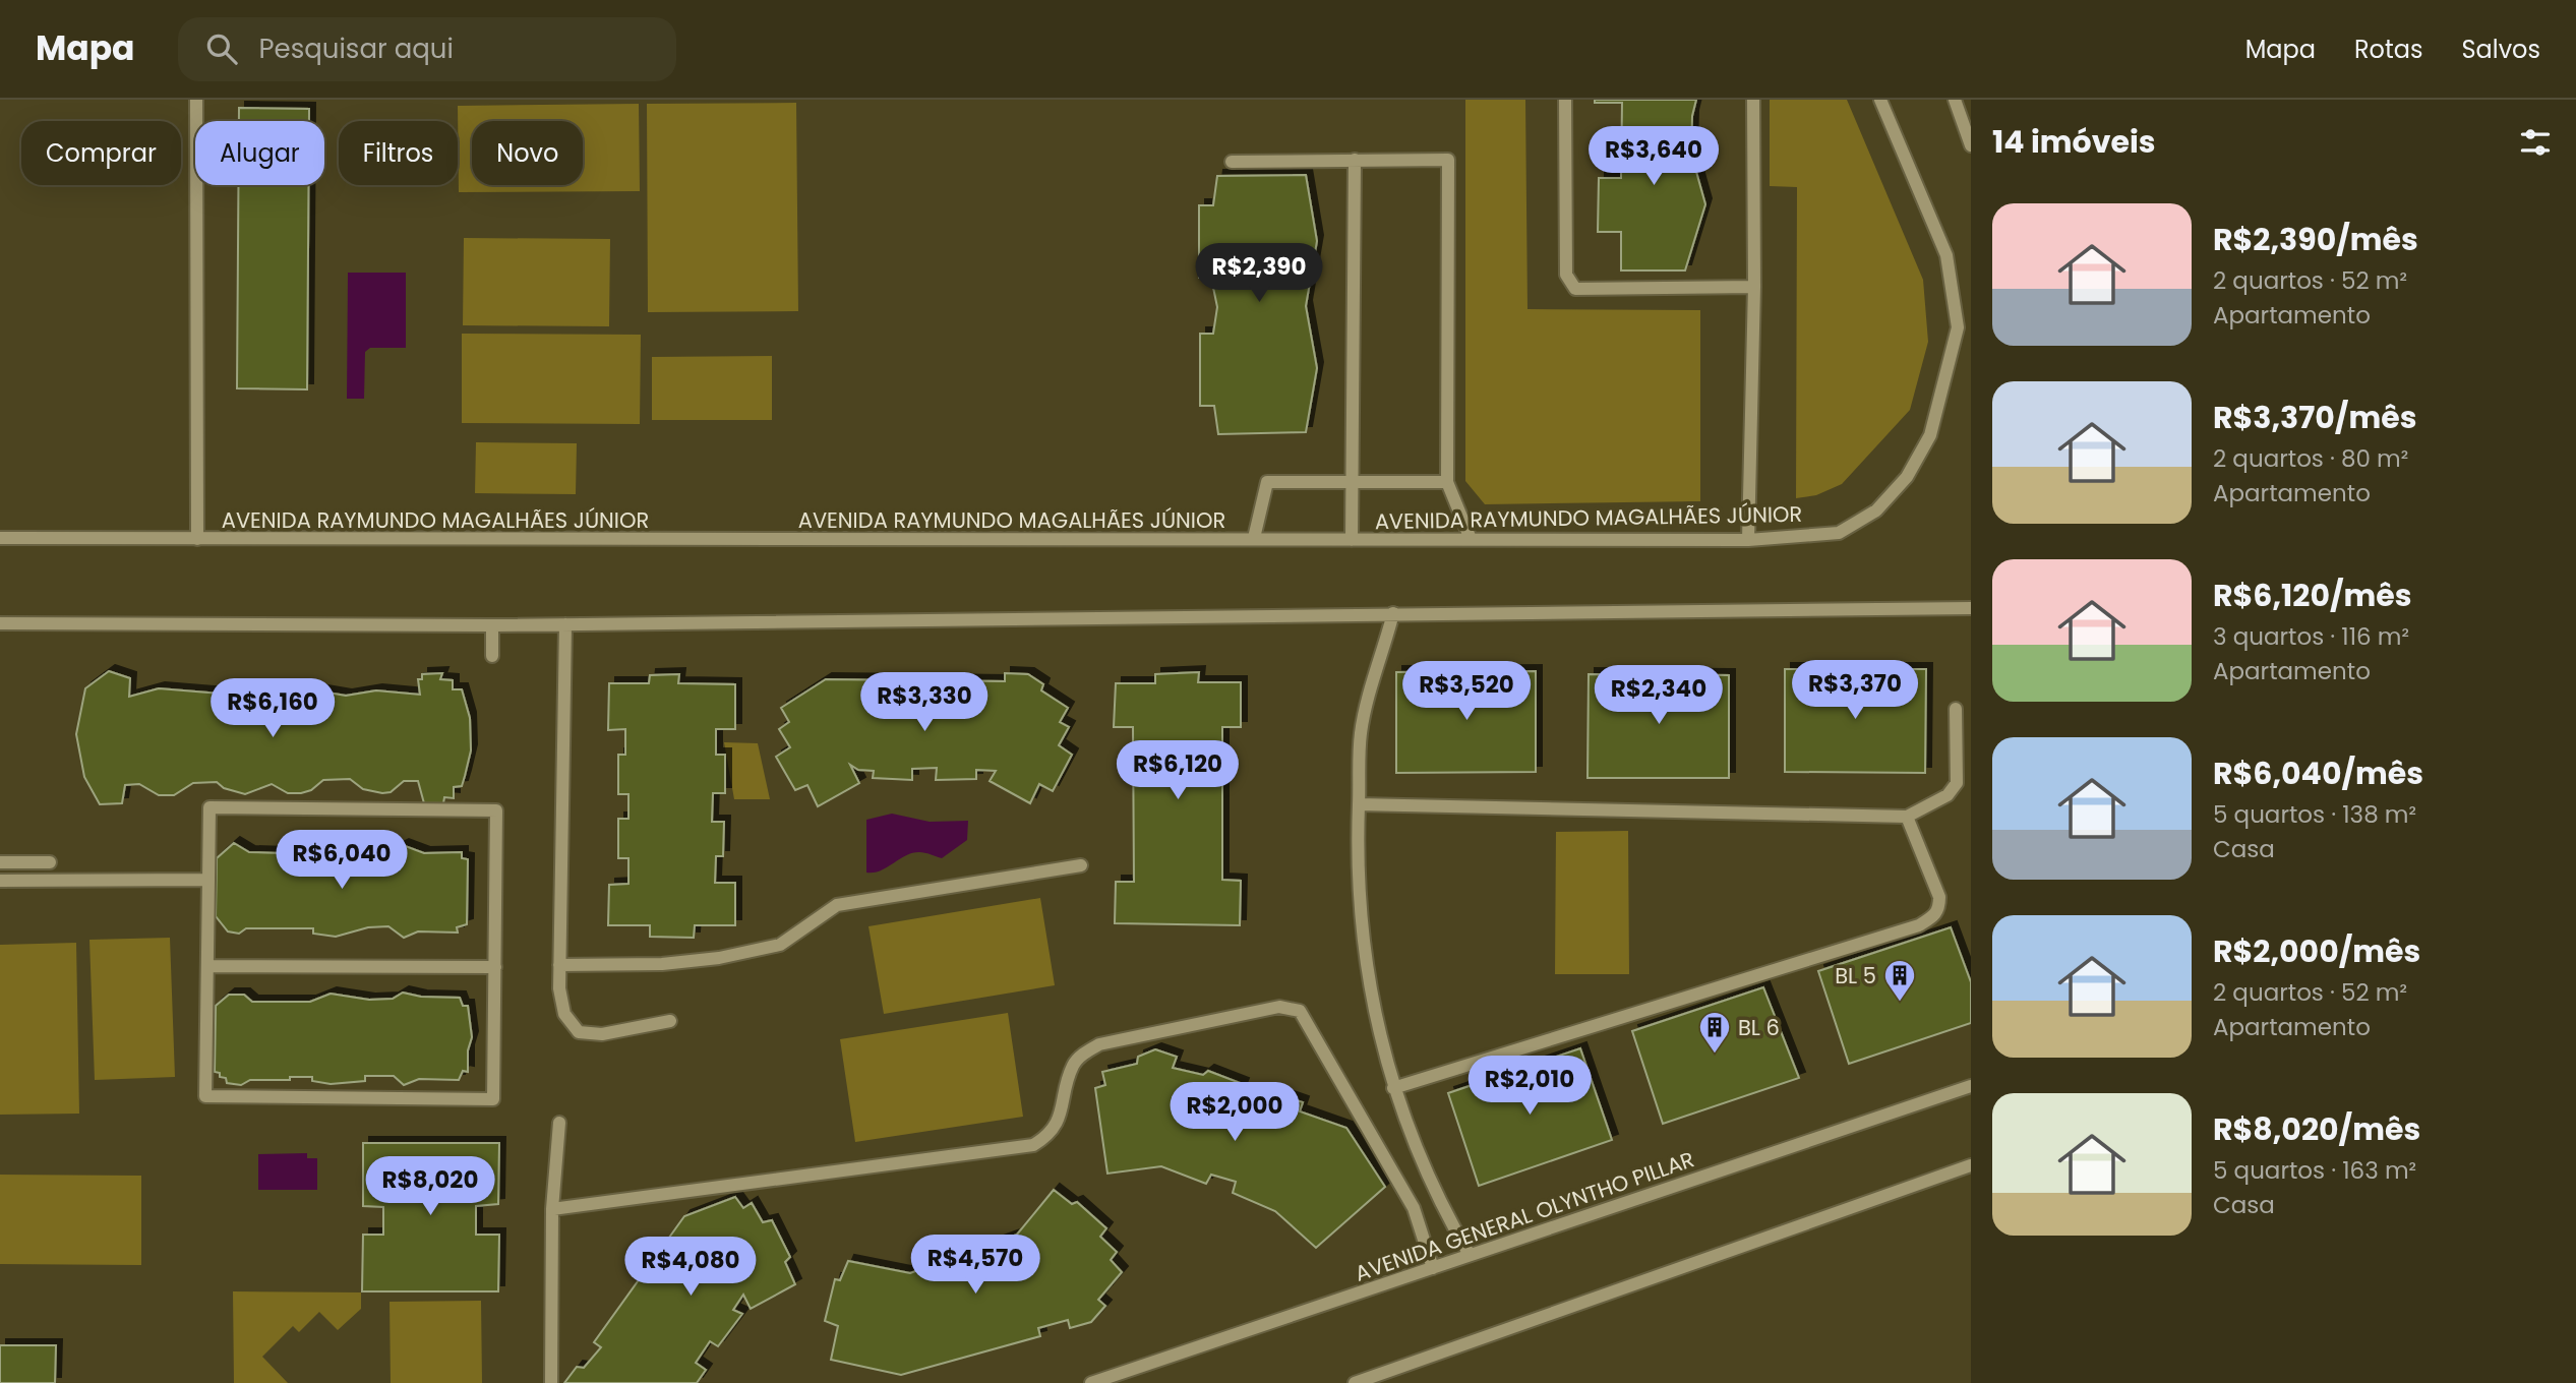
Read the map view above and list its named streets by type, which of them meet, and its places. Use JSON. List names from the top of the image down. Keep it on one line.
{"streets":{"street":["AVENIDA RAYMUNDO MAGALHÃES JÚNIOR","AVENIDA GENERAL OLYNTHO PILLAR"]},"places":{"building":["BL 5","BL 6"]},"page":{"header":"Mapa","search":"Pesquisar aqui","nav":["Mapa","Rotas","Salvos"],"heading":"14 imóveis","chip":["Comprar","Alugar","Filtros","Novo"],"price":["R$3,640","R$2,390","R$3,370","R$3,520","R$2,340","R$3,330","R$6,160","R$6,120","R$6,040","R$2,010","R$2,000","R$8,020","R$4,570","R$4,080"],"list":[{"name":"R$2,390/mês","note":"2 quartos · 52 m² · Apartamento"},{"name":"R$3,370/mês","note":"2 quartos · 80 m² · Apartamento"},{"name":"R$6,120/mês","note":"3 quartos · 116 m² · Apartamento"},{"name":"R$6,040/mês","note":"5 quartos · 138 m² · Casa"},{"name":"R$2,000/mês","note":"2 quartos · 52 m² · Apartamento"},{"name":"R$8,020/mês","note":"5 quartos · 163 m² · Casa"}]}}
